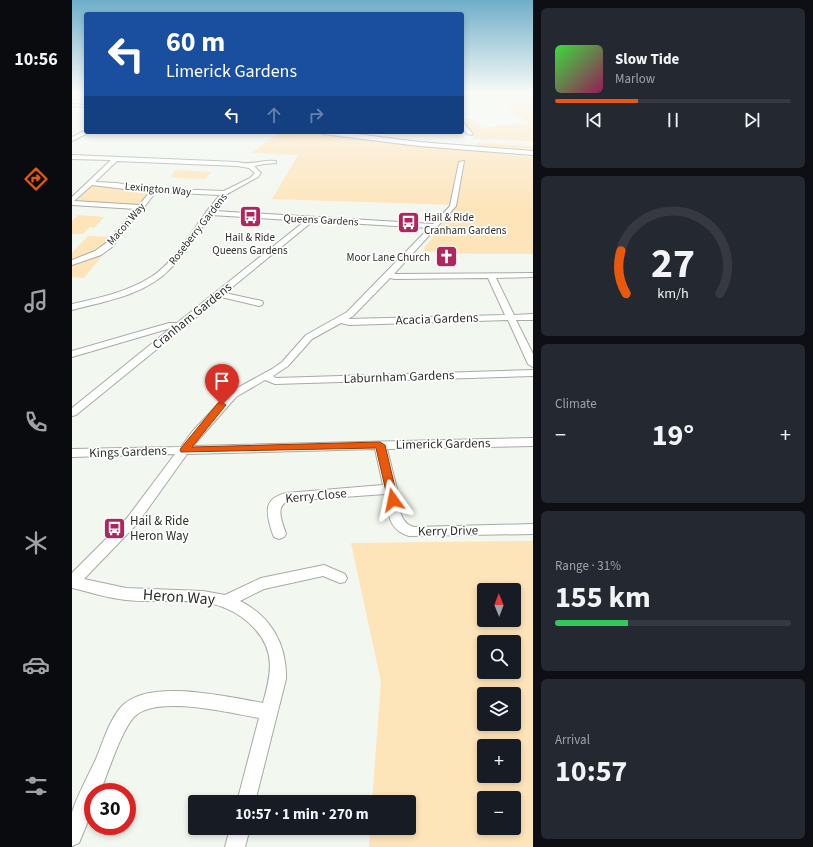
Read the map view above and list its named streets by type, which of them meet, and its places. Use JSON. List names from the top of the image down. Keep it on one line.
{"streets":{"street":["Lexington Way","Queens Gardens","Macon Way","Roseberry Gardens","Cranham Gardens","Acacia Gardens","Laburnham Gardens","Limerick Gardens","Kings Gardens","Kerry Close","Kerry Drive","Heron Way"]},"crossings":[["Lexington Way","Macon Way"],["Lexington Way","Roseberry Gardens"],["Queens Gardens","Roseberry Gardens"],["Queens Gardens","Cranham Gardens"],["Limerick Gardens","Kings Gardens"],["Limerick Gardens","Kerry Drive"],["Kerry Close","Kerry Drive"]],"places":{"bus stop":["Hail & Ride Queens Gardens","Hail & Ride Cranham Gardens","Hail & Ride Heron Way"],"church":["Moor Lane Church"]},"north":"top","page":{"tabs":"10:56","turn":["60 m","Limerick Gardens"],"song":["Slow Tide","Marlow"],"tile":["Climate",["Range · 31%","155 km"],["Arrival","10:57"]],"heat":["−","19°","+"],"map_buttons":["+","−"],"limit":"30","trip":"10:57 · 1 min · 270 m","gauge":["27","km/h"]}}
